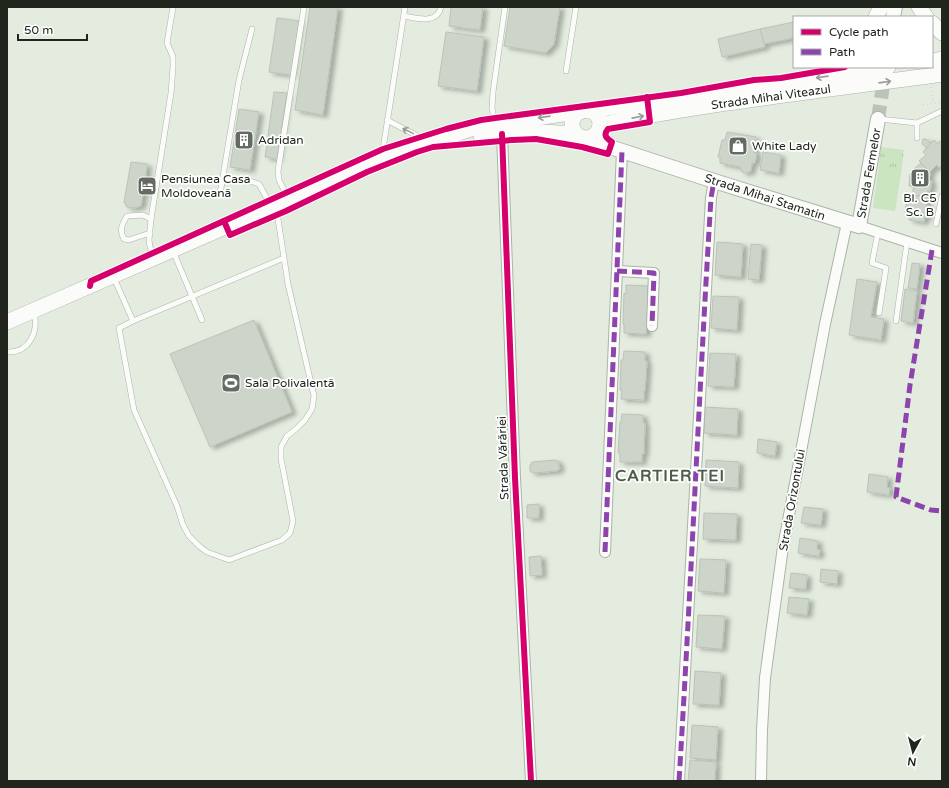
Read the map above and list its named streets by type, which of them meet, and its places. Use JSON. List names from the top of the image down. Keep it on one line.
{"streets":{"main road":["Strada Mihai Viteazul"],"street":["Strada Fermelor","Strada Mihai Stamatin","Strada Vărăriei","Strada Orizontului"]},"crossings":[["Strada Mihai Viteazul","Strada Mihai Stamatin"],["Strada Mihai Viteazul","Strada Vărăriei"],["Strada Fermelor","Strada Mihai Stamatin"],["Strada Fermelor","Strada Orizontului"],["Strada Mihai Stamatin","Strada Orizontului"]],"districts":["CARTIER TEI"],"places":{"building":["Adridan","Bl. C5 Sc. B"],"shop":["White Lady"],"hotel":["Pensiunea Casa Moldoveană"],"sports":["Sala Polivalentă"]},"legend":["Cycle path","Path"],"scale_bar":"50 m","north":"bottom"}
